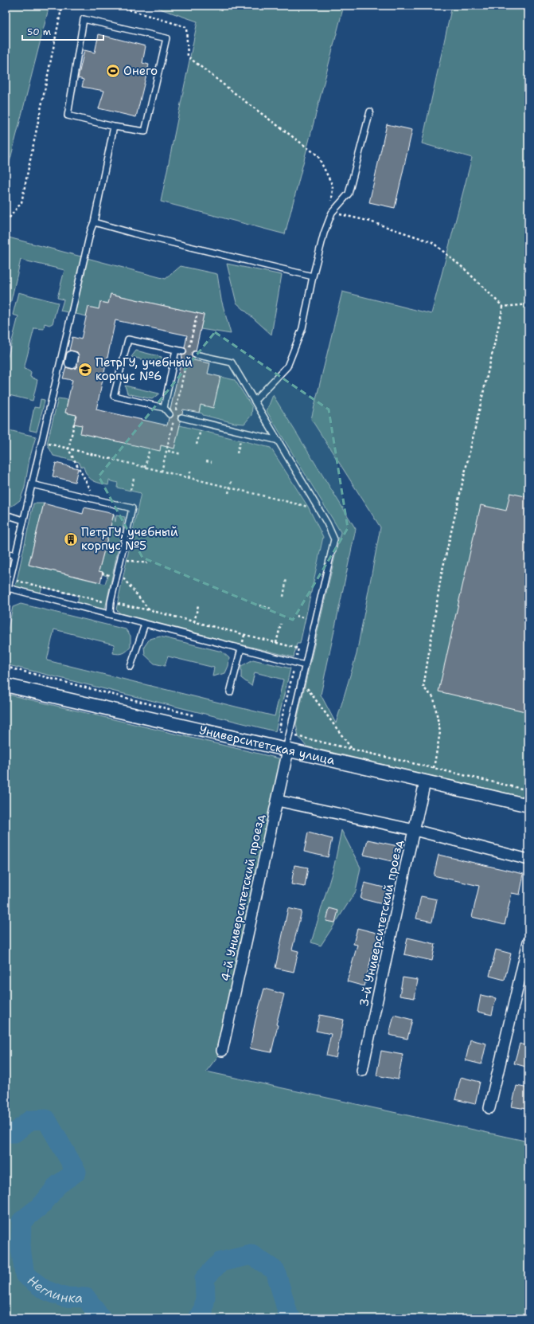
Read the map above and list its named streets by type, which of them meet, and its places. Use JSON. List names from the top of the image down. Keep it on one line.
{"streets":{"street":["Университетская улица","4-й Университетский проезд","3-й Университетский проезд"]},"crossings":[["Университетская улица","4-й Университетский проезд"],["Университетская улица","3-й Университетский проезд"]],"water":["Неглинка"],"places":{"sports":["Онего"],"school or university":["ПетрГУ, учебный корпус №6"],"building":["ПетрГУ, учебный корпус №5"]},"scale_bar":"50 m"}
